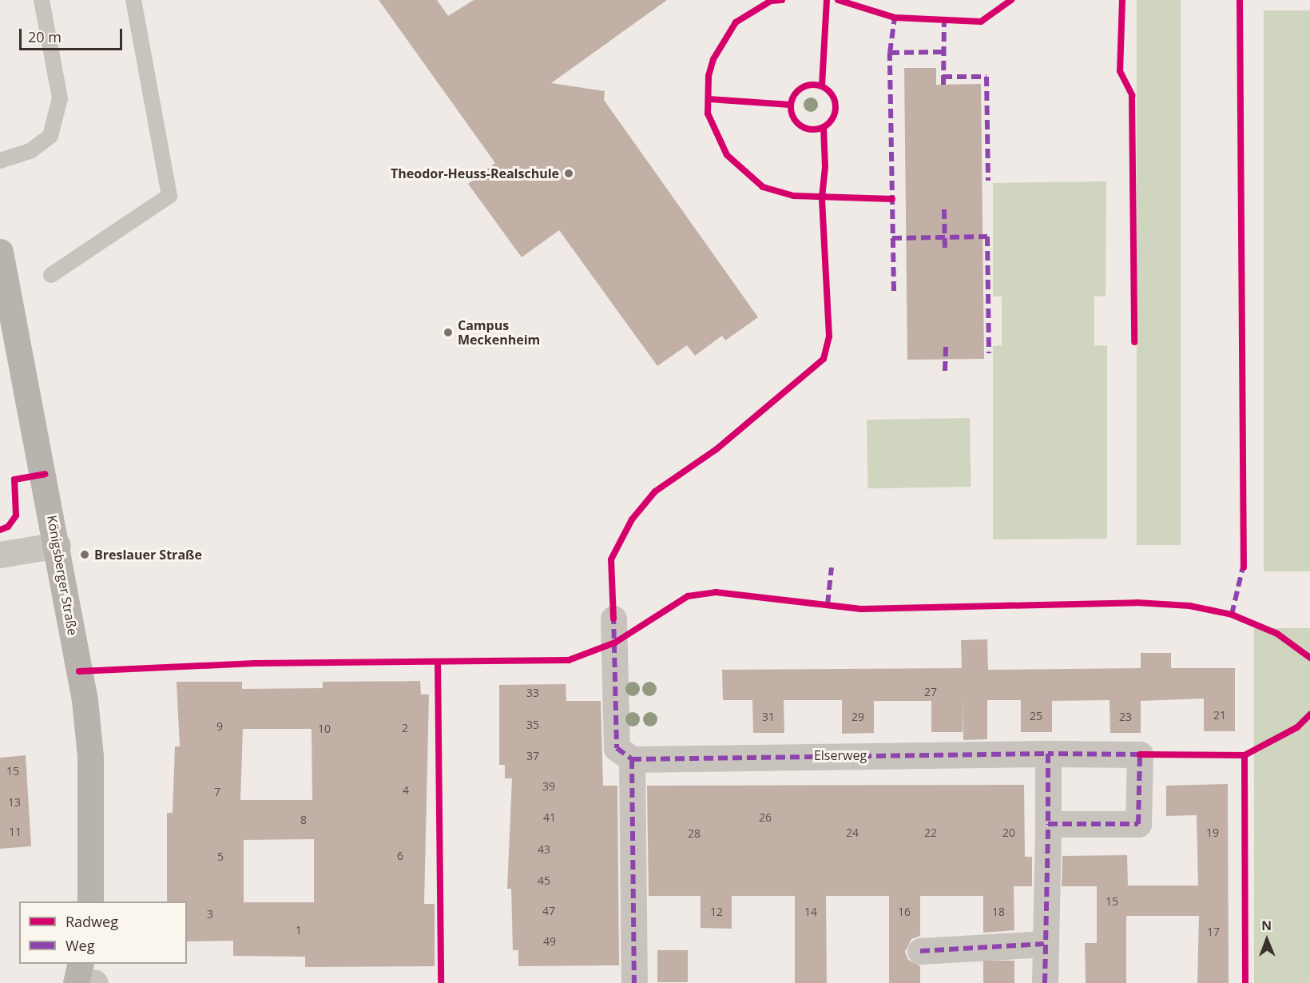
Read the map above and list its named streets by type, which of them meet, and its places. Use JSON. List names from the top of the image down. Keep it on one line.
{"streets":{"street":["Königsberger Straße","Elserweg"]},"places":["Theodor-Heuss-Realschule","Campus Meckenheim","Breslauer Straße"],"house_numbers":["27","33","21","25","31","29","23","35","9","2","10","37","15","39","4","7","13","41","26","8","11","24","22","20","19","28","43","6","5","45","15","47","12","14","16","18","3","1","17","49"],"legend":["Radweg","Weg"],"scale_bar":"20 m","north":"top"}
